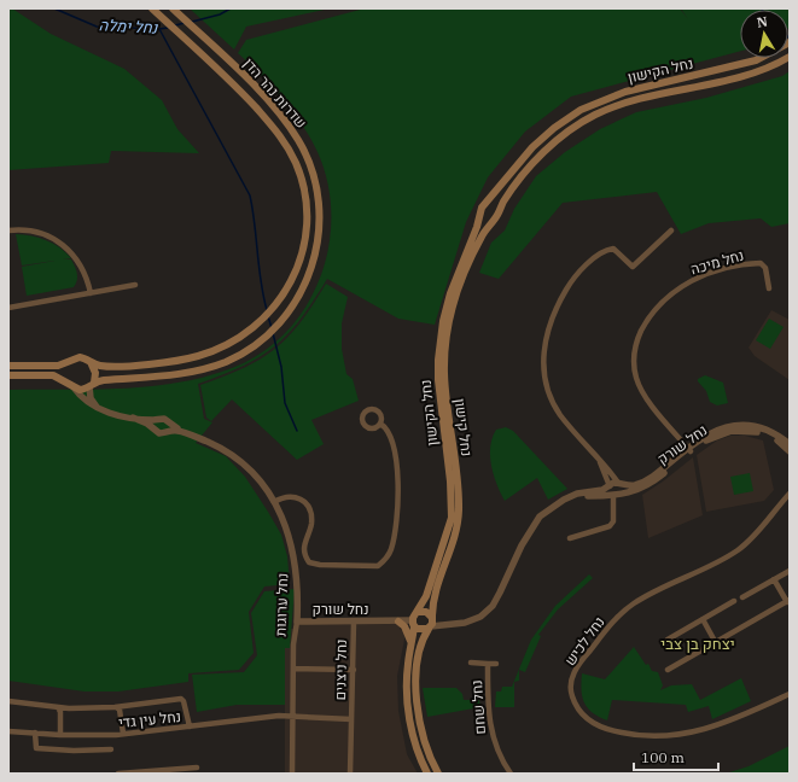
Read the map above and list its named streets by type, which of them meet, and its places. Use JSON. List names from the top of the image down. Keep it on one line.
{"streets":{"main road":["נחל הקישון","שדרות נהר הדן","נחל קישון"],"street":["נחל מיכה","נחל שורק","נחל ערוגות","נחל לכיש","נחל ניצנים","נחל שחם","נחל עין גדי"]},"crossings":[["נחל הקישון","נחל קישון"],["נחל הקישון","נחל שורק"],["נחל מיכה","נחל שורק"],["נחל קישון","נחל שורק"],["נחל שורק","נחל ערוגות"],["נחל שורק","נחל ניצנים"],["נחל ערוגות","נחל ניצנים"],["נחל ערוגות","נחל עין גדי"],["נחל ניצנים","נחל עין גדי"]],"districts":["יצחק בן צבי"],"water":["נחל ימלה"],"scale_bar":"100 m","north":"top"}
